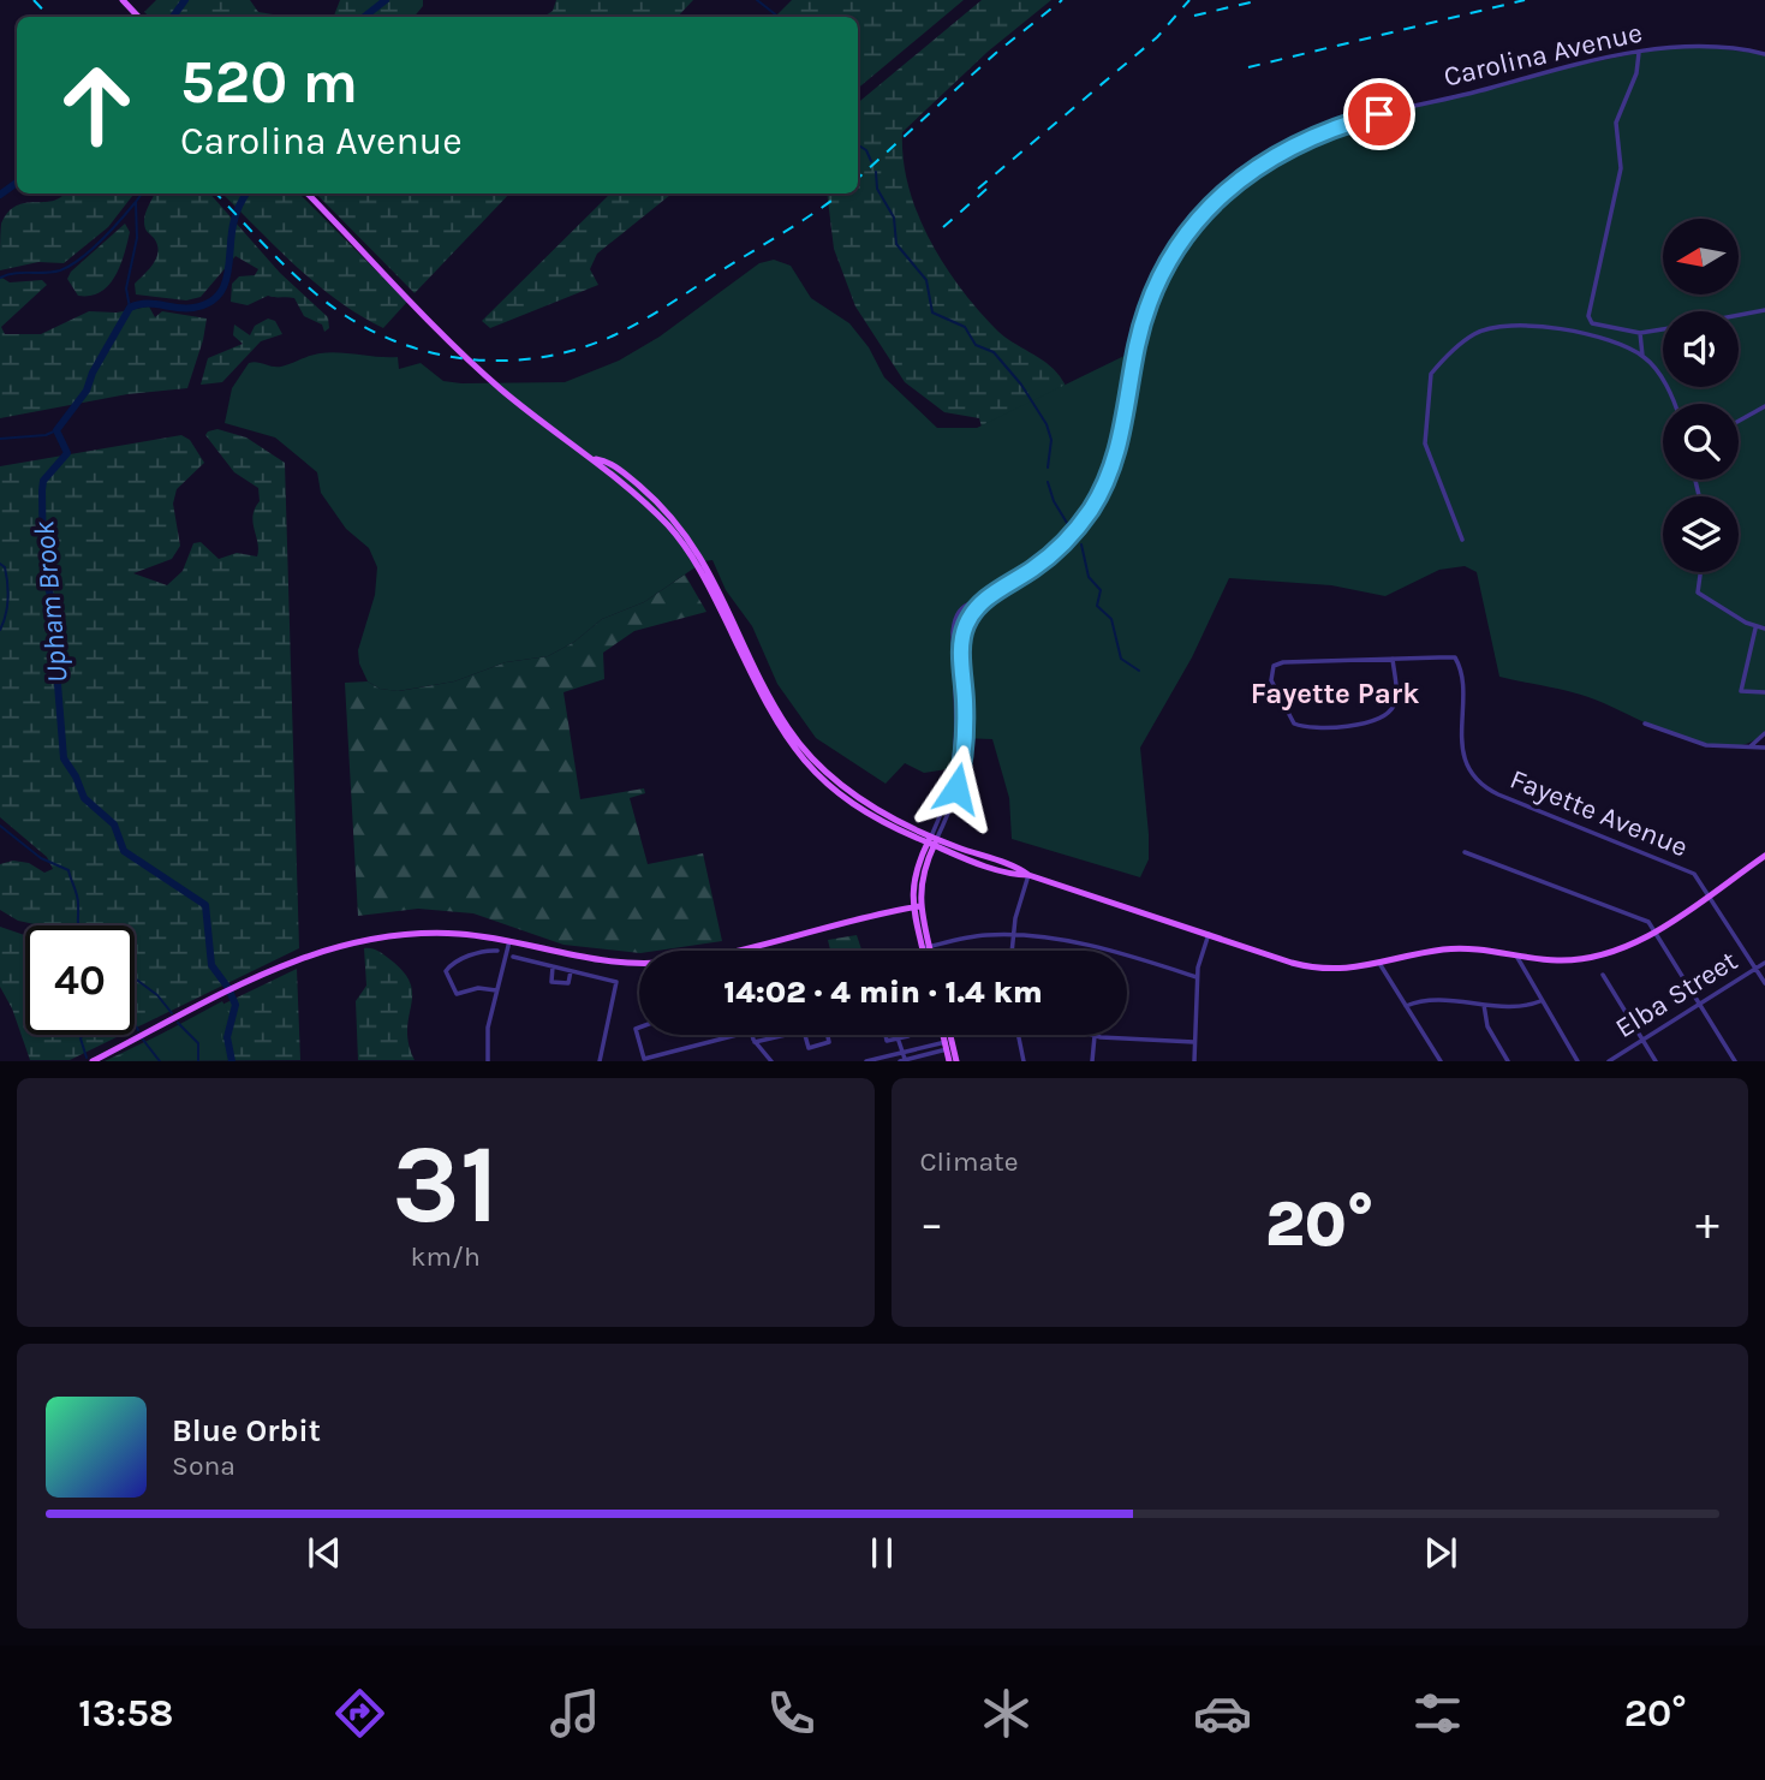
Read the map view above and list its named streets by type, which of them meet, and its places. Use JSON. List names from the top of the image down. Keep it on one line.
{"streets":{"street":["Carolina Avenue","Fayette Avenue","Elba Street"]},"crossings":[["Fayette Avenue","Elba Street"]],"districts":["Fayette Park"],"water":["Upham Brook"],"north":"left","page":{"turn":["520 m","Carolina Avenue"],"limit":"40","trip":"14:02 · 4 min · 1.4 km","tile":[["31","km/h"],"Climate"],"heat":["−","20°","+"],"song":["Blue Orbit","Sona"],"tabs":["13:58","20°"]}}
